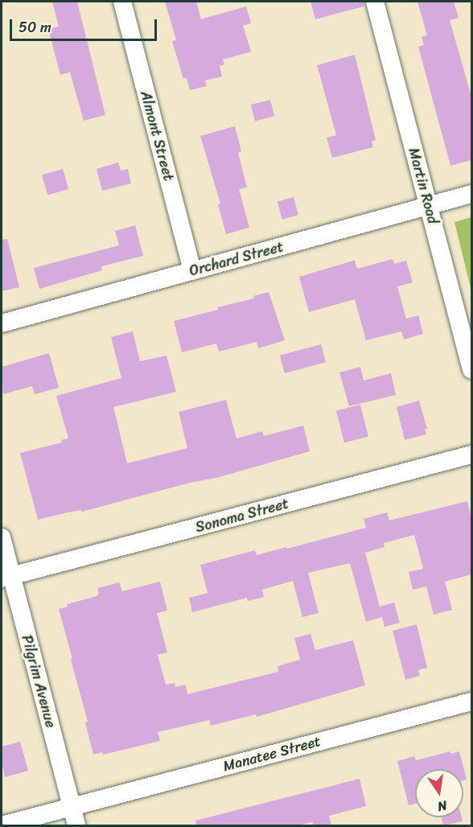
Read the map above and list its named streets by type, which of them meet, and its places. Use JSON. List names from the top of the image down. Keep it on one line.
{"streets":{"street":["Almont Street","Martin Road","Orchard Street","Sonoma Street","Pilgrim Avenue","Manatee Street"]},"crossings":[["Almont Street","Orchard Street"],["Martin Road","Orchard Street"],["Sonoma Street","Pilgrim Avenue"],["Pilgrim Avenue","Manatee Street"]],"scale_bar":"50 m","north":"bottom"}
